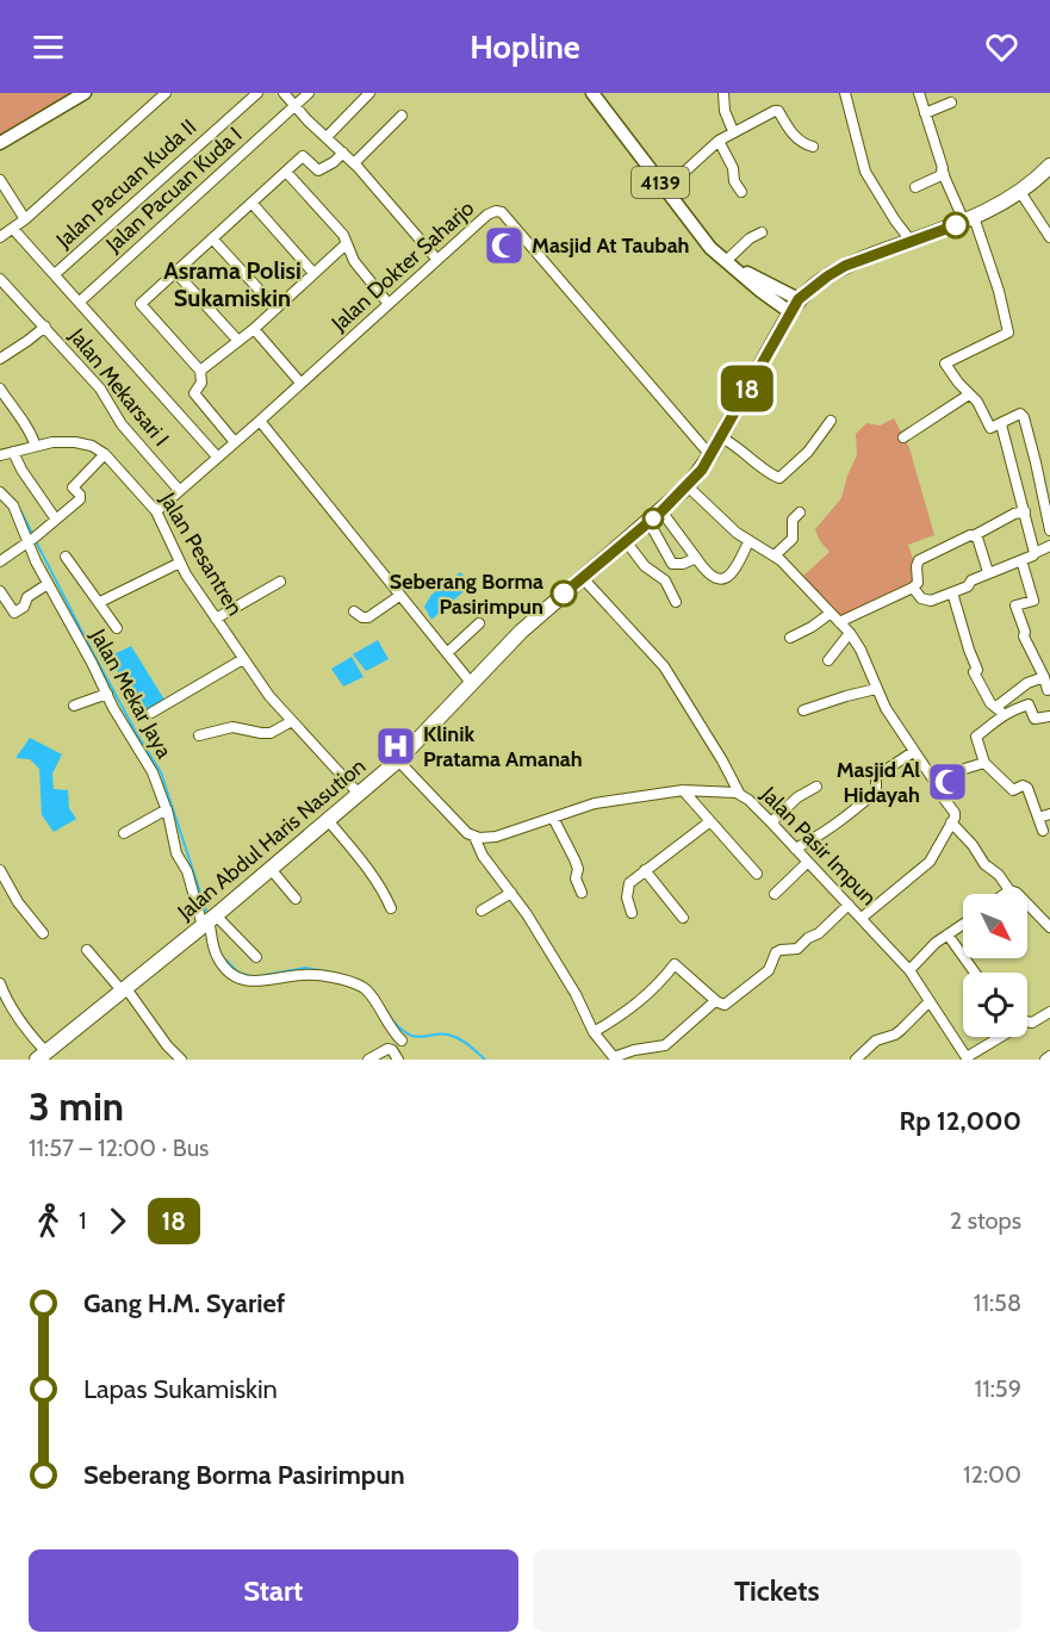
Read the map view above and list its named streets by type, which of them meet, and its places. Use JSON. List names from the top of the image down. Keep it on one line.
{"streets":{"highway":["Jalan Abdul Haris Nasution"],"main road":["4139"],"street":["Jalan Pacuan Kuda II","Jalan Pacuan Kuda I","Jalan Dokter Saharjo","Jalan Mekarsari I","Jalan Pesantren","Jalan Mekar Jaya","Jalan Pasir Impun"]},"crossings":[["4139","Jalan Abdul Haris Nasution"],["Jalan Dokter Saharjo","Jalan Mekarsari I"],["Jalan Dokter Saharjo","Jalan Pesantren"],["Jalan Dokter Saharjo","Jalan Abdul Haris Nasution"],["Jalan Pesantren","Jalan Abdul Haris Nasution"],["Jalan Mekar Jaya","Jalan Abdul Haris Nasution"]],"districts":["Asrama Polisi Sukamiskin"],"places":{"mosque":["Masjid At Taubah","Masjid Al Hidayah"],"other":["Seberang Borma Pasirimpun"],"hospital":["Klinik Pratama Amanah"]},"lines":["bus line 18"],"north":"bottom right","page":{"header":"Hopline","on_map":"18","heading":["3 min","11:57 – 12:00 · Bus","Rp 12,000"],"legs":["1","18","2 stops"],"list":[{"name":"Gang H.M. Syarief","value":"11:58"},{"name":"Lapas Sukamiskin","value":"11:59"},{"name":"Seberang Borma Pasirimpun","value":"12:00"}],"buttons":["Start","Tickets"]}}
